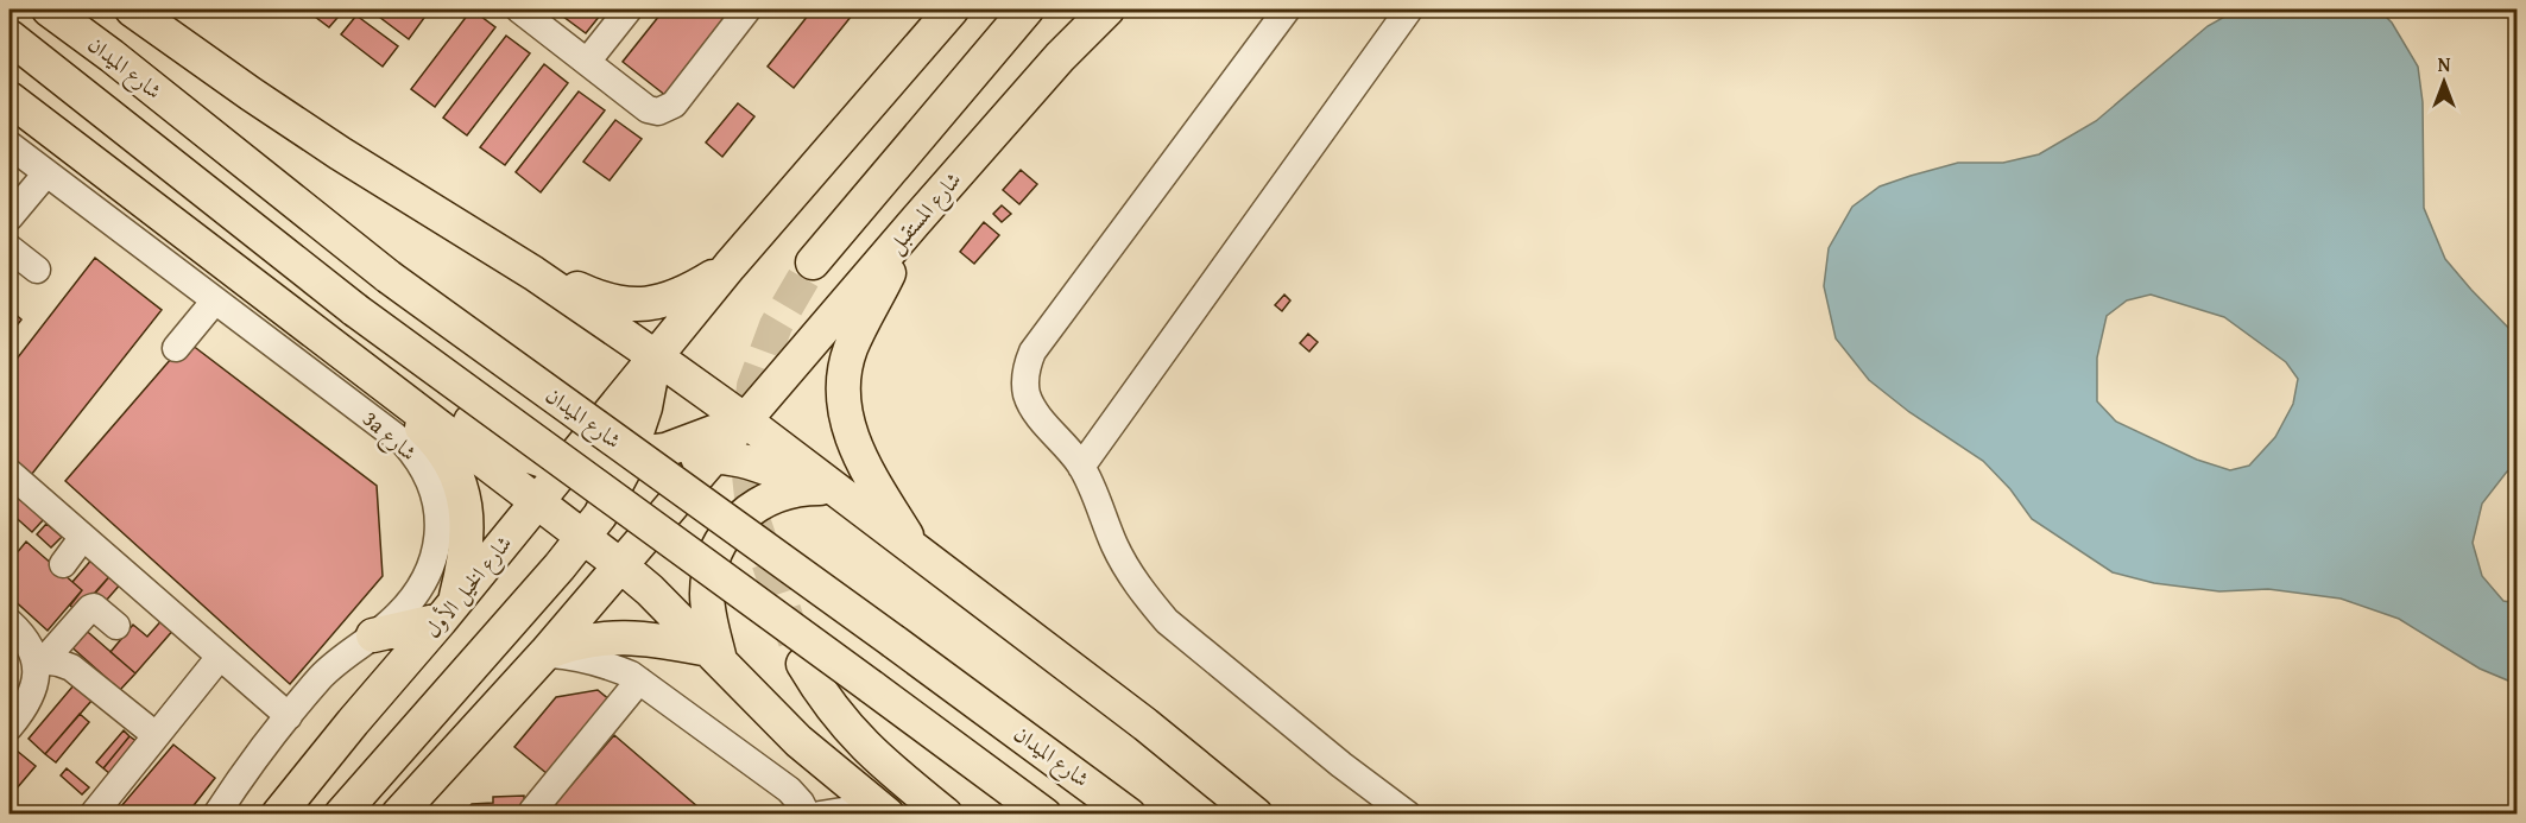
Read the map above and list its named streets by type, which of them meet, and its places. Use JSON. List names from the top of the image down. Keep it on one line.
{"streets":{"main road":["شارع الميدان","شارع المستقبل","شارع الخيل الأول"],"street":["3a شارع"]},"north":"top"}
